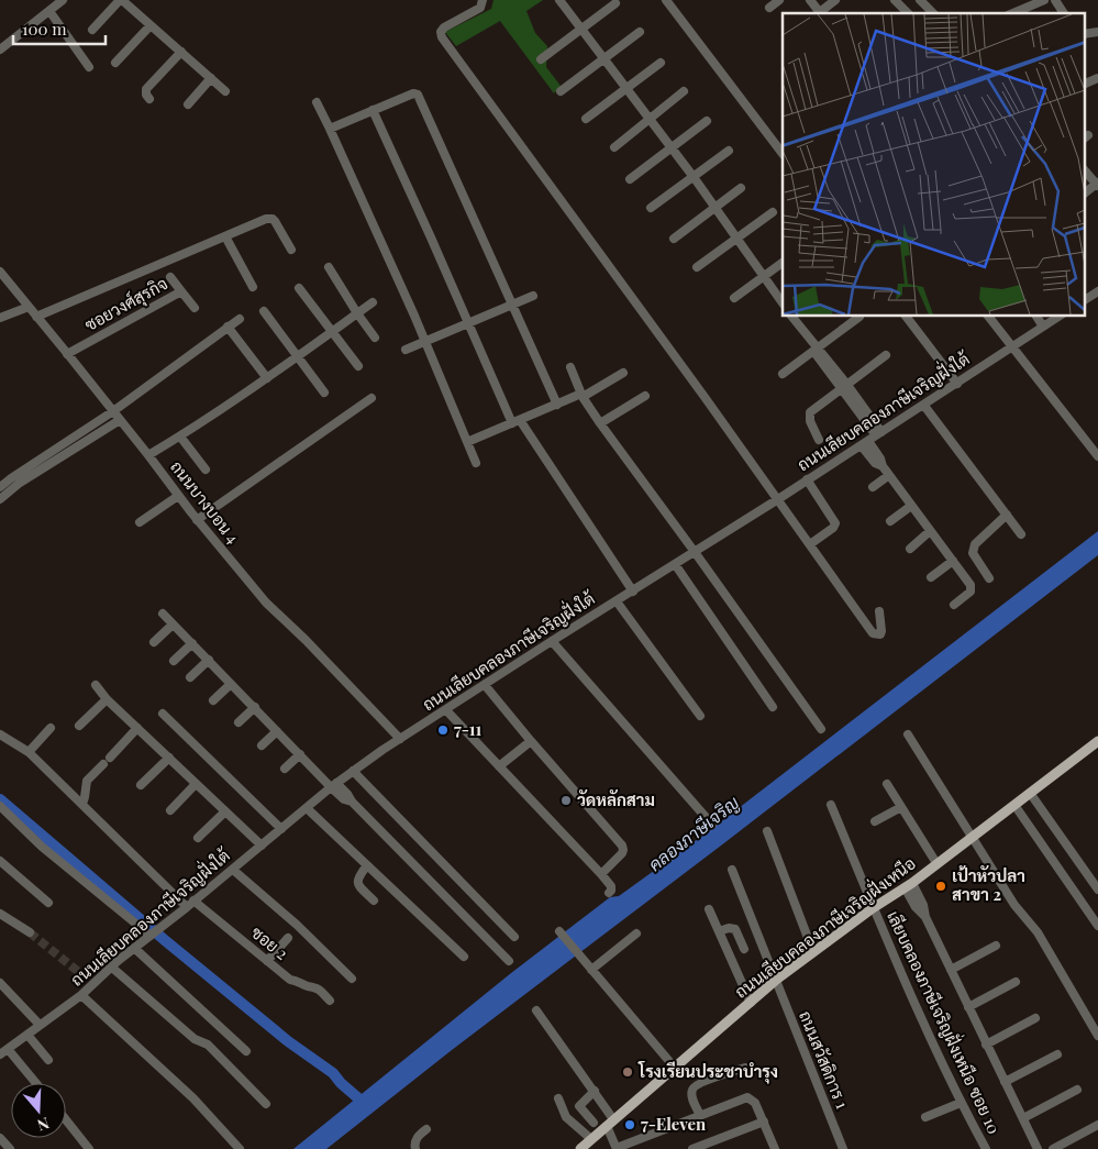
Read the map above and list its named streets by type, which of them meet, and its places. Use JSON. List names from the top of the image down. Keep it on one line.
{"streets":{"main road":["ถนนเลียบคลองภาษีเจริญฝั่งเหนือ"],"street":["ซอยวงศ์สุรกิจ","ถนนเลียบคลองภาษีเจริญฝั่งใต้","ถนนบางบอน 4","ซอย 2","เลียบคลองภาษีเจริญฝั่งเหนือ ซอย 10","ถนนสวัสดิการ 1"]},"crossings":[["ซอยวงศ์สุรกิจ","ถนนบางบอน 4"],["ถนนเลียบคลองภาษีเจริญฝั่งใต้","ถนนบางบอน 4"],["ถนนเลียบคลองภาษีเจริญฝั่งใต้","ซอย 2"],["ถนนเลียบคลองภาษีเจริญฝั่งเหนือ","เลียบคลองภาษีเจริญฝั่งเหนือ ซอย 10"],["ถนนเลียบคลองภาษีเจริญฝั่งเหนือ","ถนนสวัสดิการ 1"]],"water":["คลองภาษีเจริญ"],"places":["7-11","วัดหลักสาม","เป้าหัวปลา สาขา 2","โรงเรียนประชาบำรุง","7-Eleven"],"scale_bar":"100 m","north":"bottom"}
